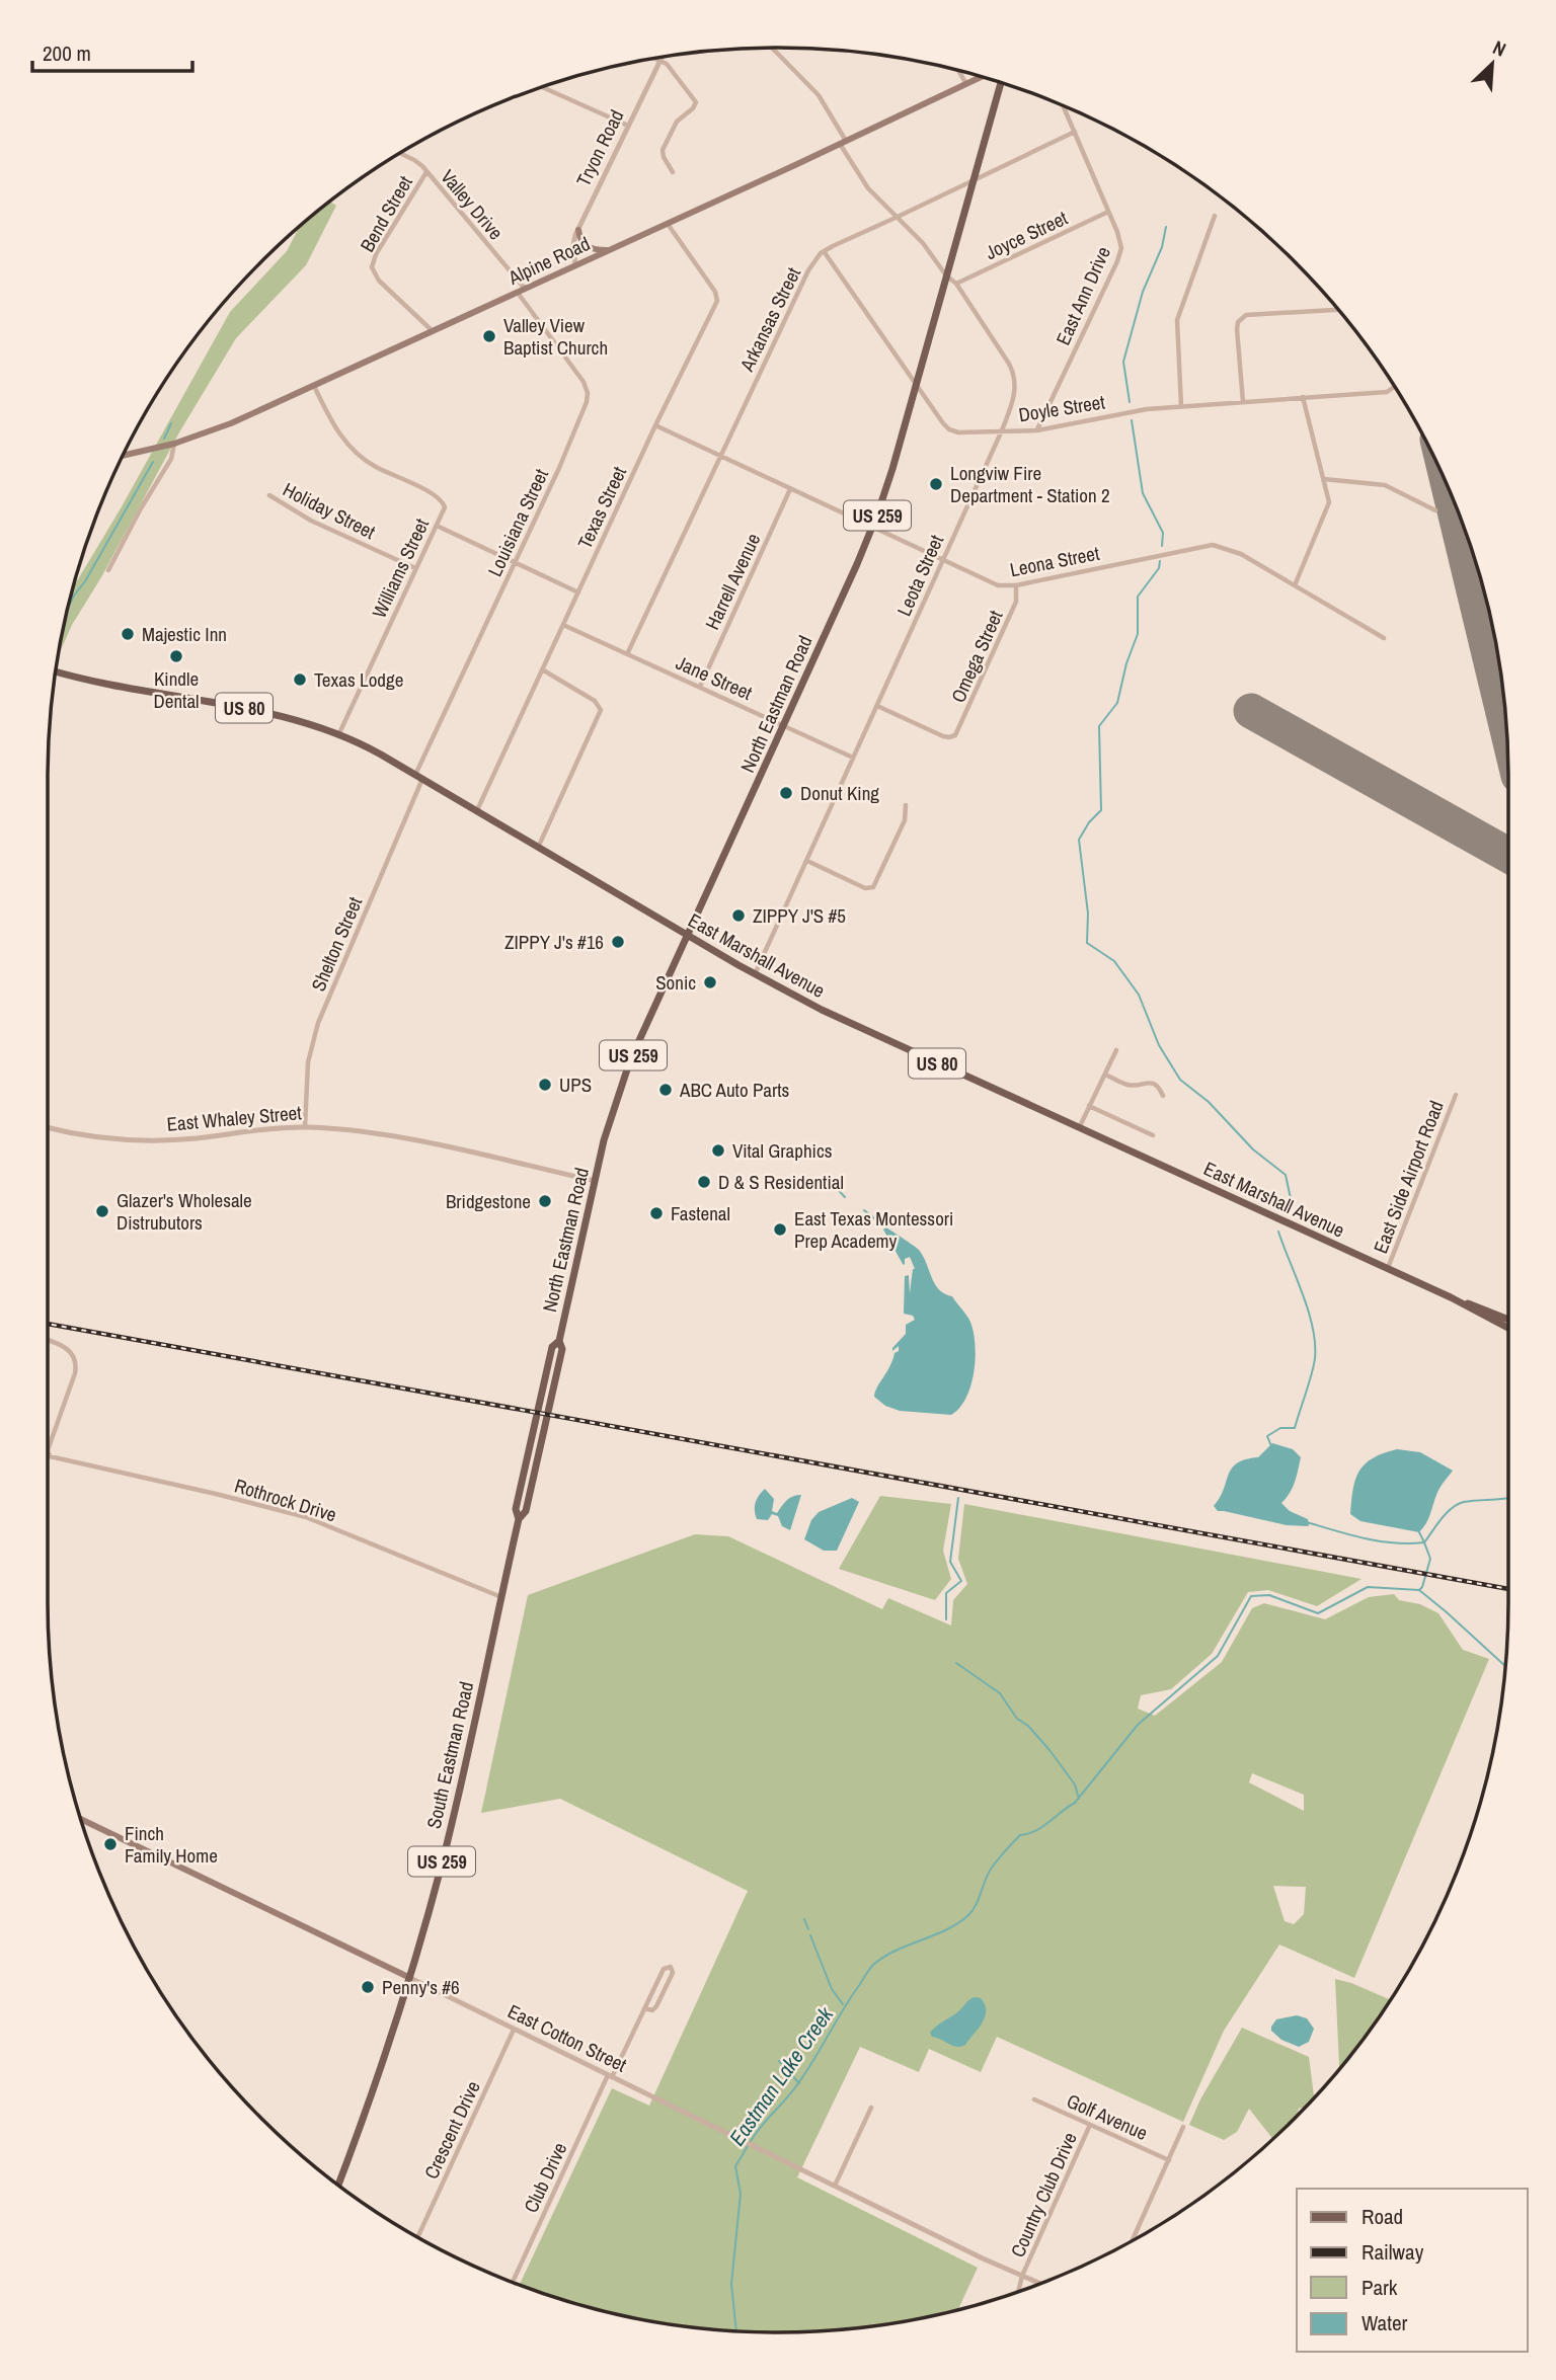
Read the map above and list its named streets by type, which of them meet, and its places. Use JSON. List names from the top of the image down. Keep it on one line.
{"streets":{"main road":["Alpine Road","US 259","North Eastman Road","US 80","East Marshall Avenue","South Eastman Road","East Cotton Street"],"street":["Tryon Road","Valley Drive","Bend Street","Joyce Street","East Ann Drive","Arkansas Street","Doyle Street","Texas Street","Holiday Street","Louisiana Street","Leona Street","Williams Street","Leota Street","Harrell Avenue","Omega Street","Jane Street","Shelton Street","East Whaley Street","East Side Airport Road","Rothrock Drive","Golf Avenue","Crescent Drive","Club Drive","Country Club Drive"]},"crossings":[["Tryon Road","Alpine Road"],["Valley Drive","Bend Street"],["Valley Drive","Alpine Road"],["Valley Drive","Louisiana Street"],["Bend Street","Alpine Road"],["Joyce Street","East Ann Drive"],["Joyce Street","Leota Street"],["Alpine Road","Texas Street"],["Alpine Road","Louisiana Street"],["Alpine Road","Williams Street"],["Alpine Road","Leota Street"],["East Ann Drive","Doyle Street"],["Arkansas Street","Doyle Street"],["Arkansas Street","Leona Street"],["Arkansas Street","Jane Street"],["Doyle Street","Leota Street"],["Doyle Street","North Eastman Road"],["Texas Street","Leona Street"],["Texas Street","Jane Street"],["Texas Street","East Marshall Avenue"],["Holiday Street","Williams Street"],["Louisiana Street","Shelton Street"],["Louisiana Street","East Marshall Avenue"],["Leona Street","Leota Street"],["Leona Street","Harrell Avenue"],["Leona Street","Omega Street"],["Leona Street","North Eastman Road"],["Williams Street","East Marshall Avenue"],["Leota Street","Omega Street"],["Leota Street","Jane Street"],["Leota Street","North Eastman Road"],["Leota Street","East Marshall Avenue"],["Harrell Avenue","Jane Street"],["Jane Street","North Eastman Road"],["North Eastman Road","East Marshall Avenue"],["North Eastman Road","East Whaley Street"],["North Eastman Road","South Eastman Road"],["Shelton Street","East Marshall Avenue"],["Shelton Street","East Whaley Street"],["East Marshall Avenue","East Side Airport Road"],["Rothrock Drive","South Eastman Road"],["South Eastman Road","East Cotton Street"],["East Cotton Street","Crescent Drive"],["East Cotton Street","Club Drive"],["East Cotton Street","Country Club Drive"],["Golf Avenue","Country Club Drive"]],"water":["Eastman Lake Creek"],"places":["Valley View Baptist Church","Longviw Fire Department - Station 2","Majestic Inn","Kindle Dental","Texas Lodge","Donut King","ZIPPY J'S #5","ZIPPY J's #16","Sonic","UPS","ABC Auto Parts","Vital Graphics","D & S Residential","Bridgestone","Glazer's Wholesale Distrubutors","Fastenal","East Texas Montessori Prep Academy","Finch Family Home","Penny's #6"],"legend":["Road","Railway","Park","Water"],"scale_bar":"200 m","north":"top right"}
